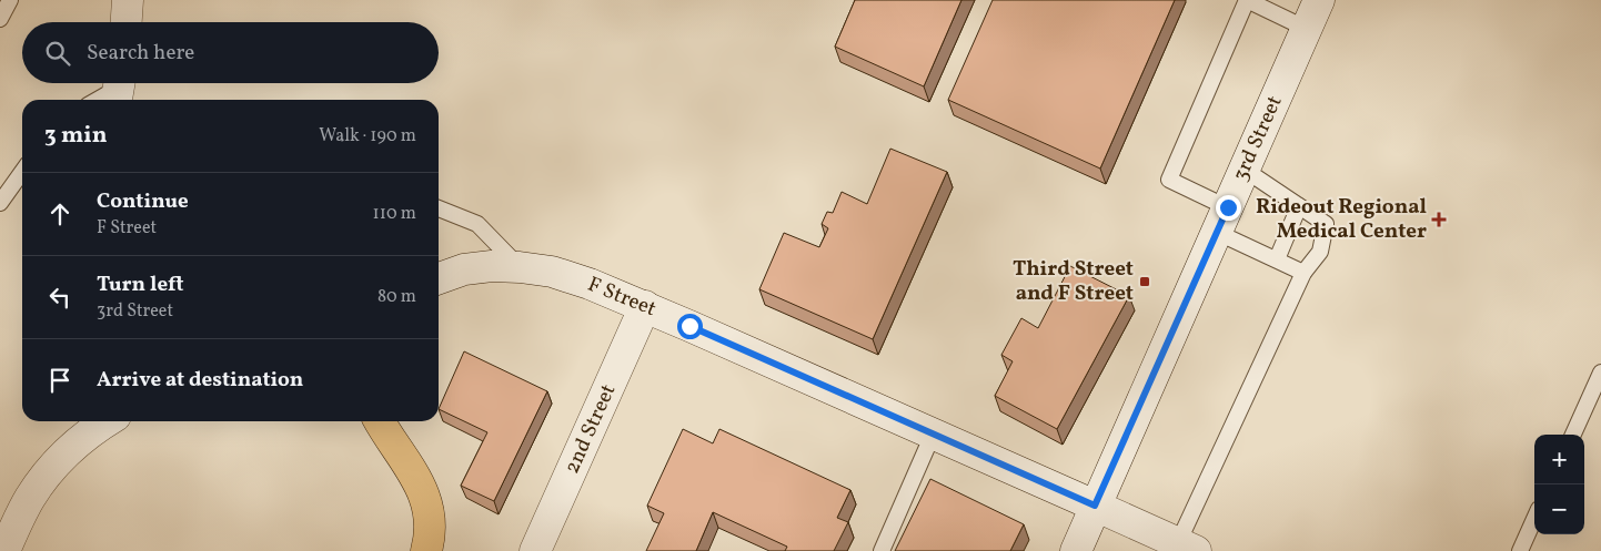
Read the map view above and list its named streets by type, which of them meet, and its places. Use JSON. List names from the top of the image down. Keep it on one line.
{"streets":{"main road":["3rd Street","F Street","2nd Street"]},"crossings":[["3rd Street","F Street"],["F Street","2nd Street"]],"places":{"health":["Rideout Regional Medical Center"],"transit":["Third Street and F Street"]},"page":{"search":"Search here","heading":["3 min","Walk · 190 m"],"list":[["Continue","F Street","110 m"],["Turn left","3rd Street","80 m"],"Arrive at destination"],"map_buttons":["+","−"]}}
